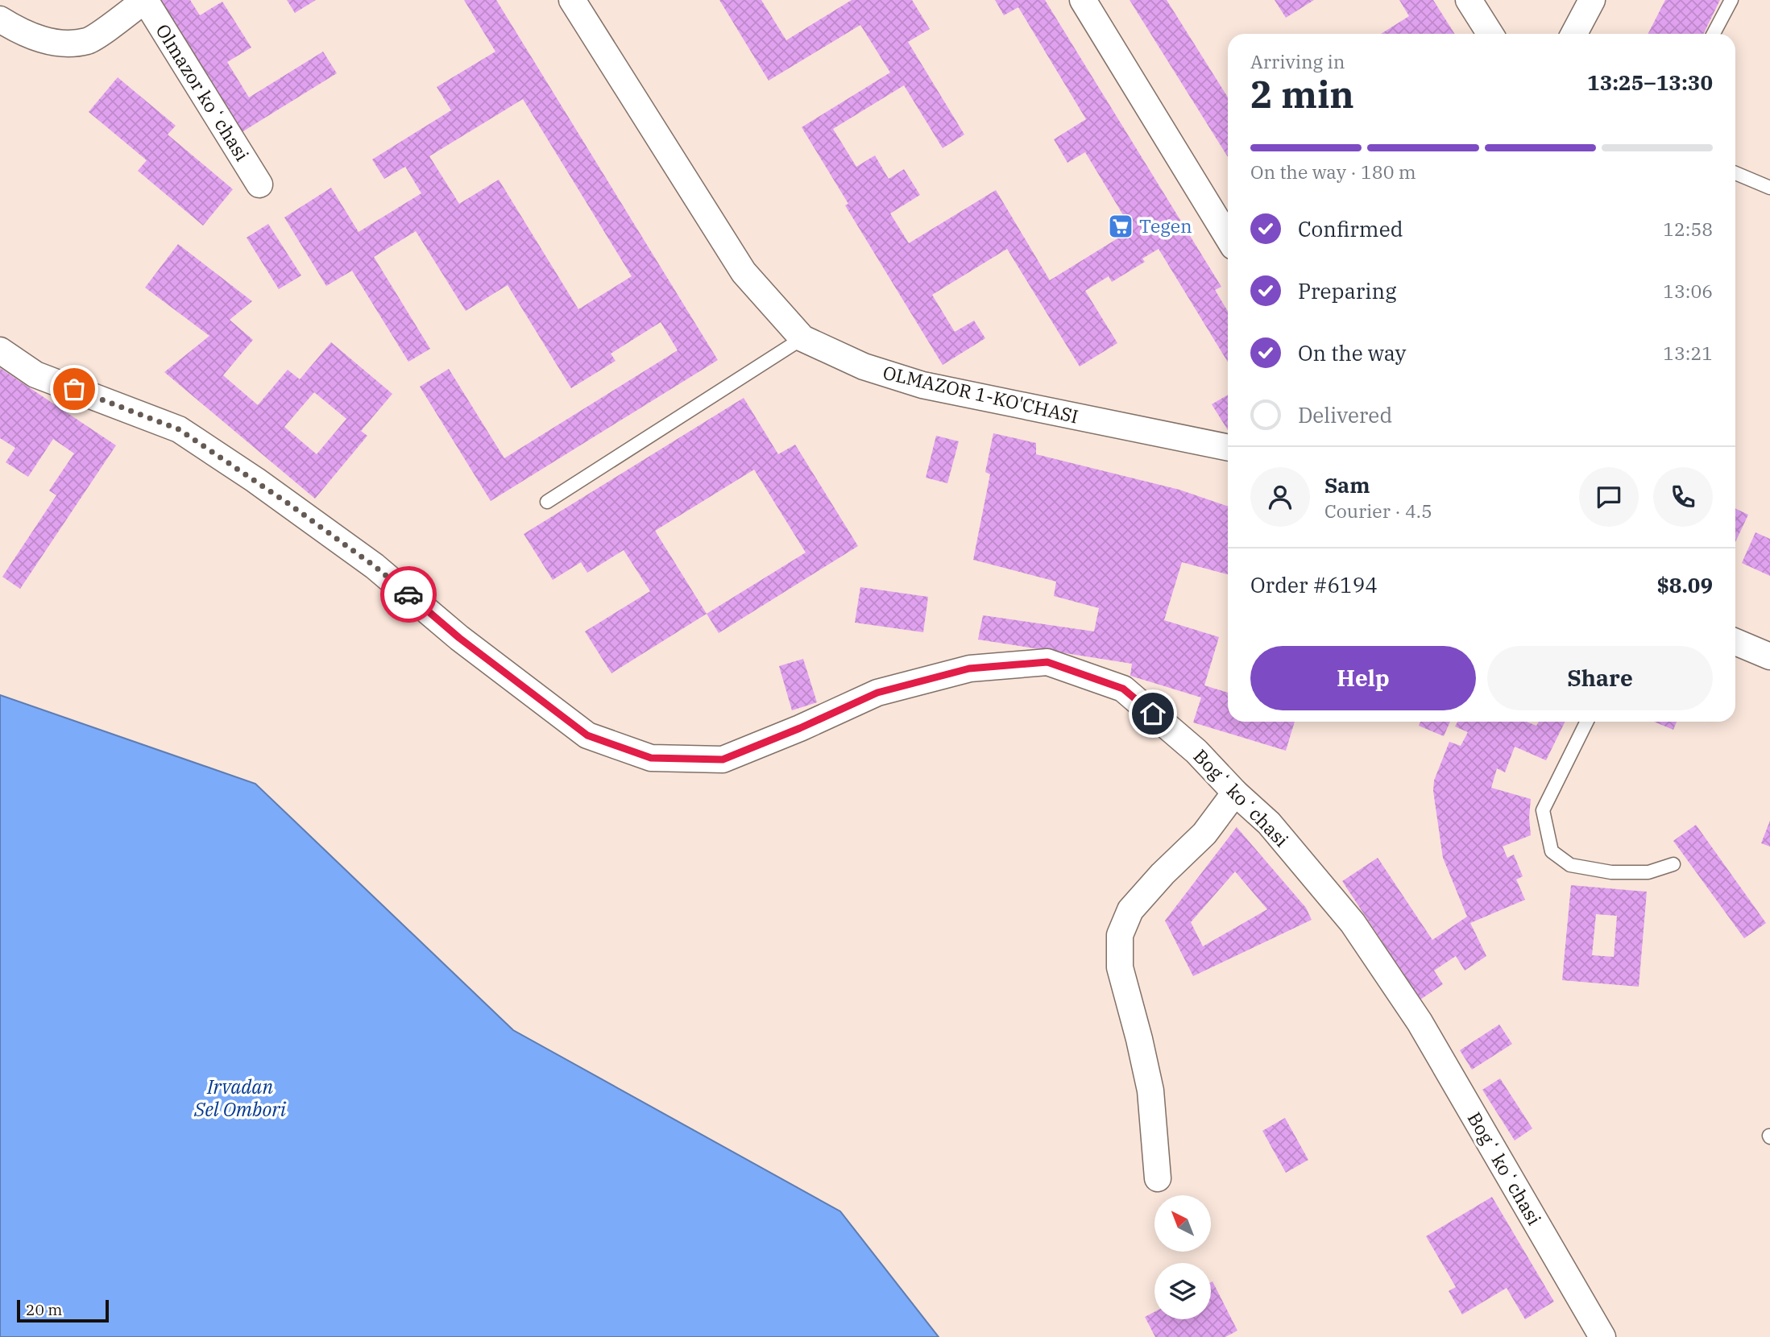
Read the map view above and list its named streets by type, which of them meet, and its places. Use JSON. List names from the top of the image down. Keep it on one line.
{"streets":{"street":["Olmazor koʻchasi","OLMAZOR 1-KO'CHASI","Bogʻ koʻchasi"]},"water":["Irvadan Sel Ombori"],"places":{"supermarket":["Tegen"]},"scale_bar":"20 m","north":"top left","page":{"heading":["2 min","Arriving in","13:25–13:30"],"panel":["Sam","Courier · 4.5","Order #6194","$8.09"],"bar":"On the way · 180 m","list":[["Confirmed","12:58"],["Preparing","13:06"],["On the way","13:21"],"Delivered"],"buttons":["Help","Share"],"scale":"20 m"}}
